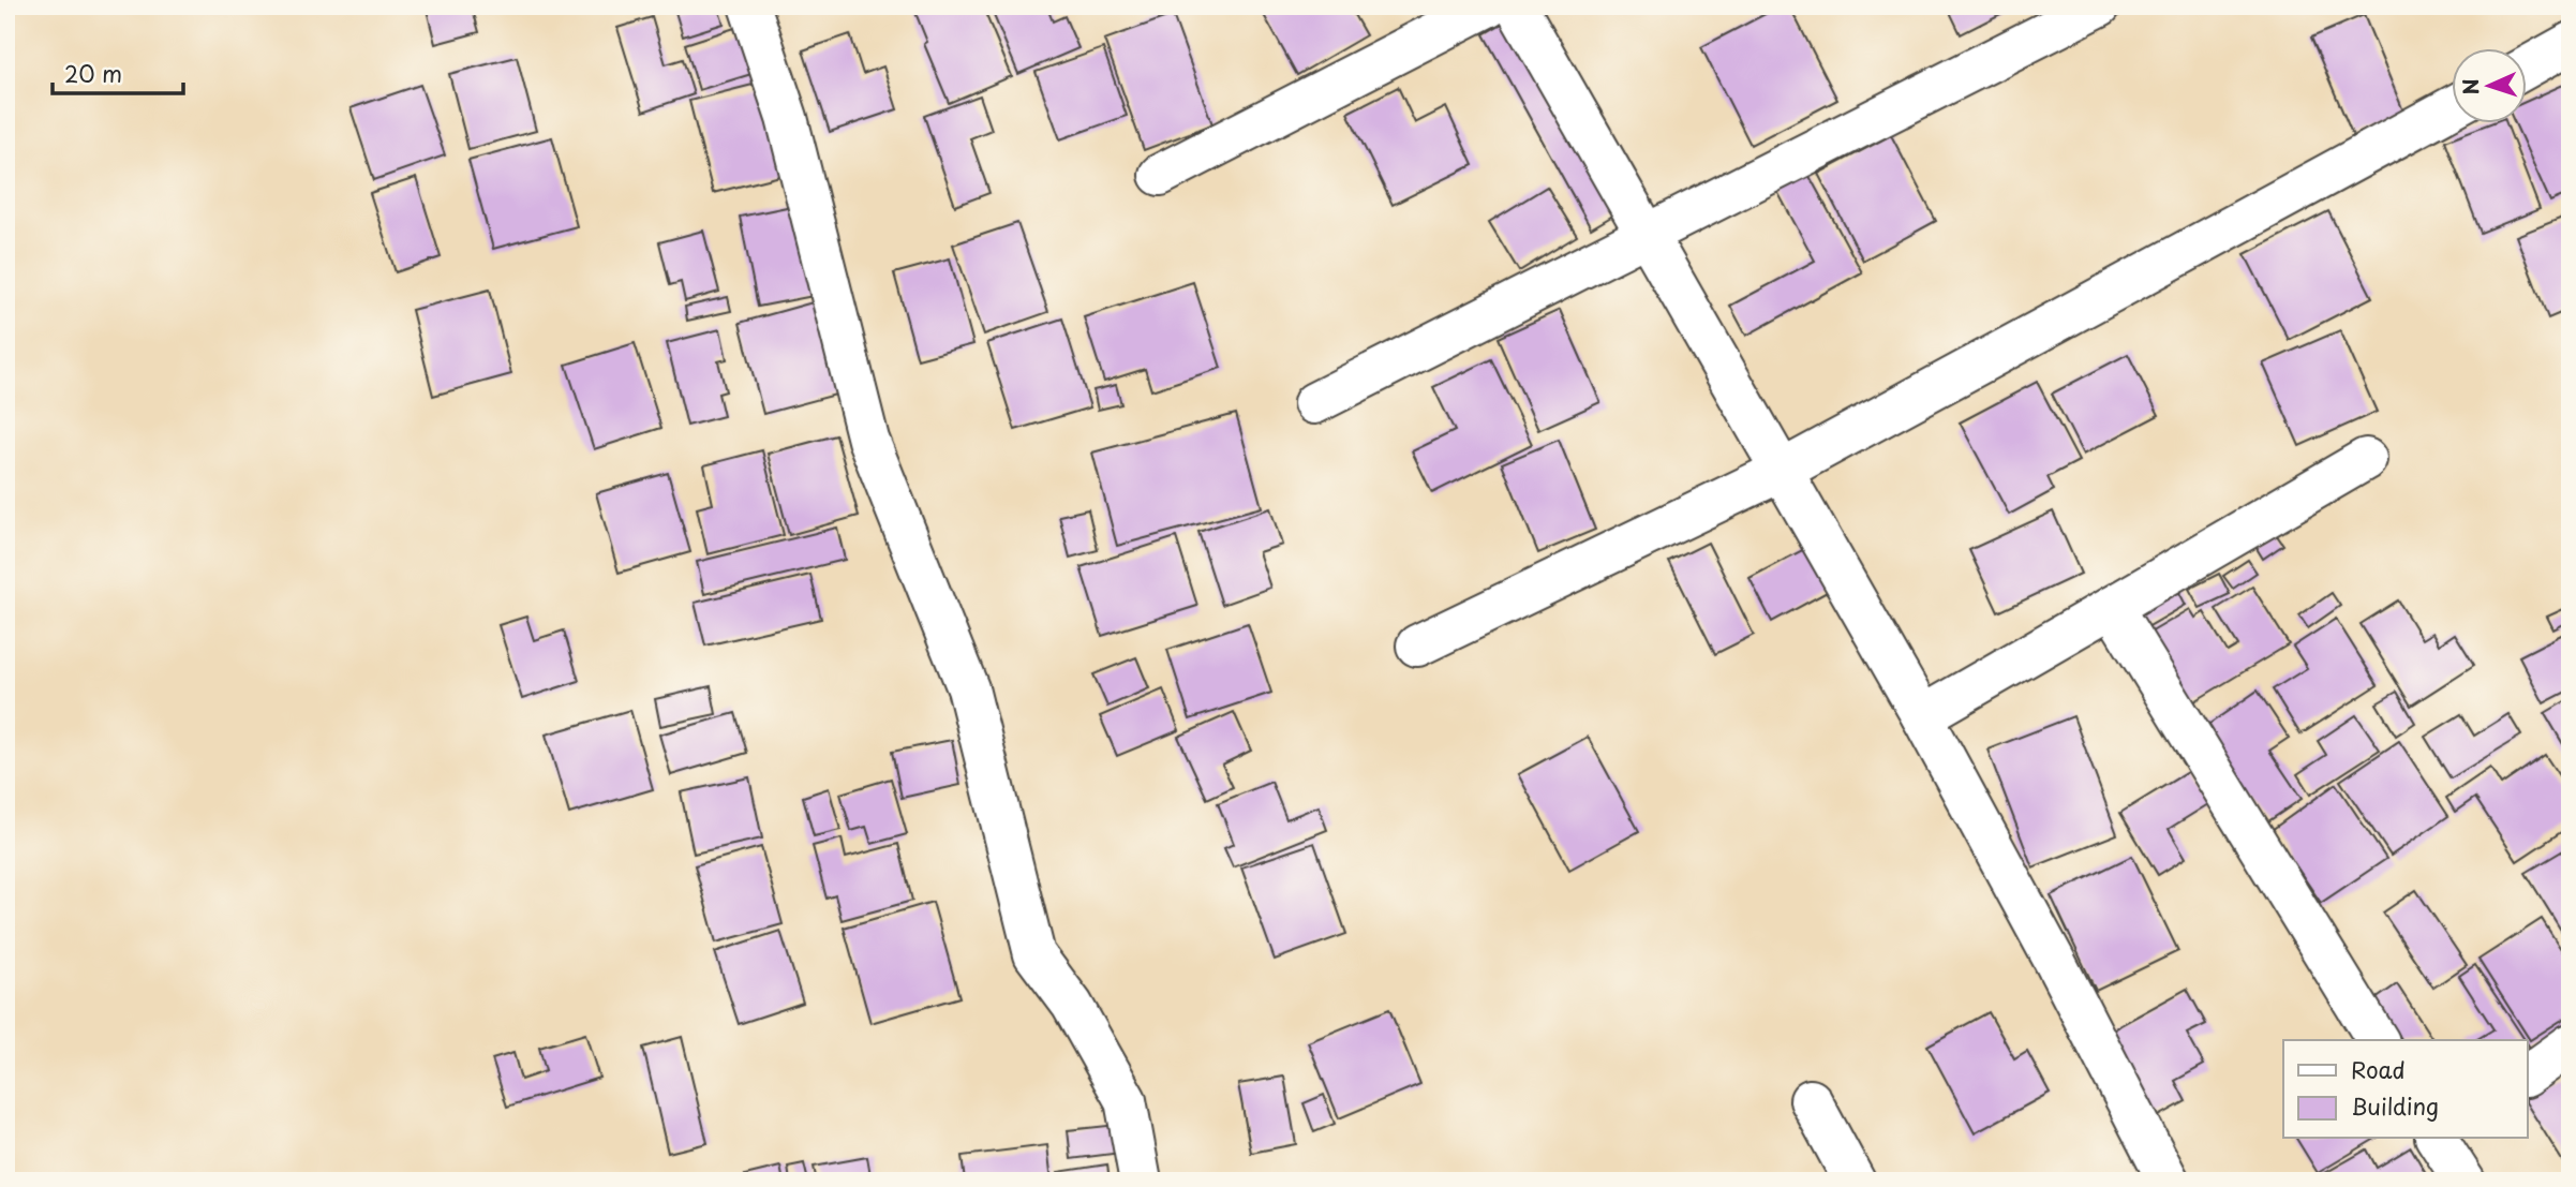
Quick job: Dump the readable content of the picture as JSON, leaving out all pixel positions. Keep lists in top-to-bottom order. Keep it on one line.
{"legend":["Road","Building"],"scale_bar":"20 m","north":"left"}
